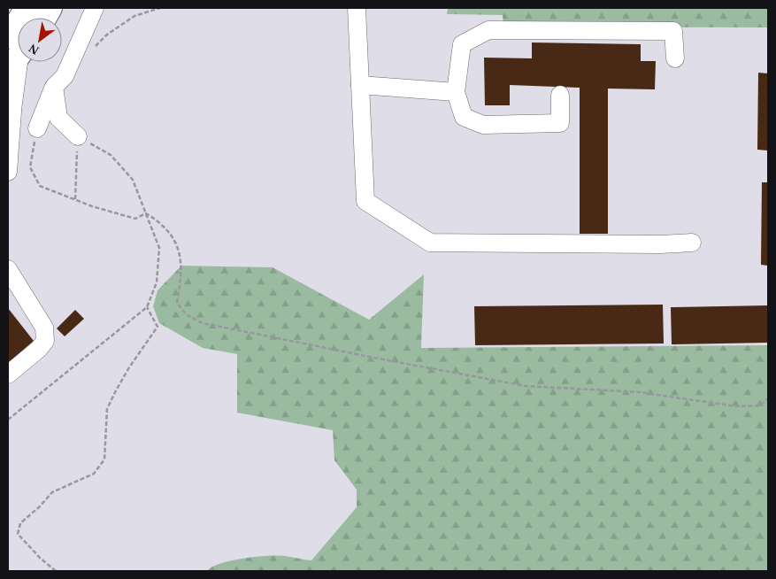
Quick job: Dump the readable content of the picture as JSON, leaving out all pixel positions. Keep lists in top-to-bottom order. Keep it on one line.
{"north":"bottom left"}
